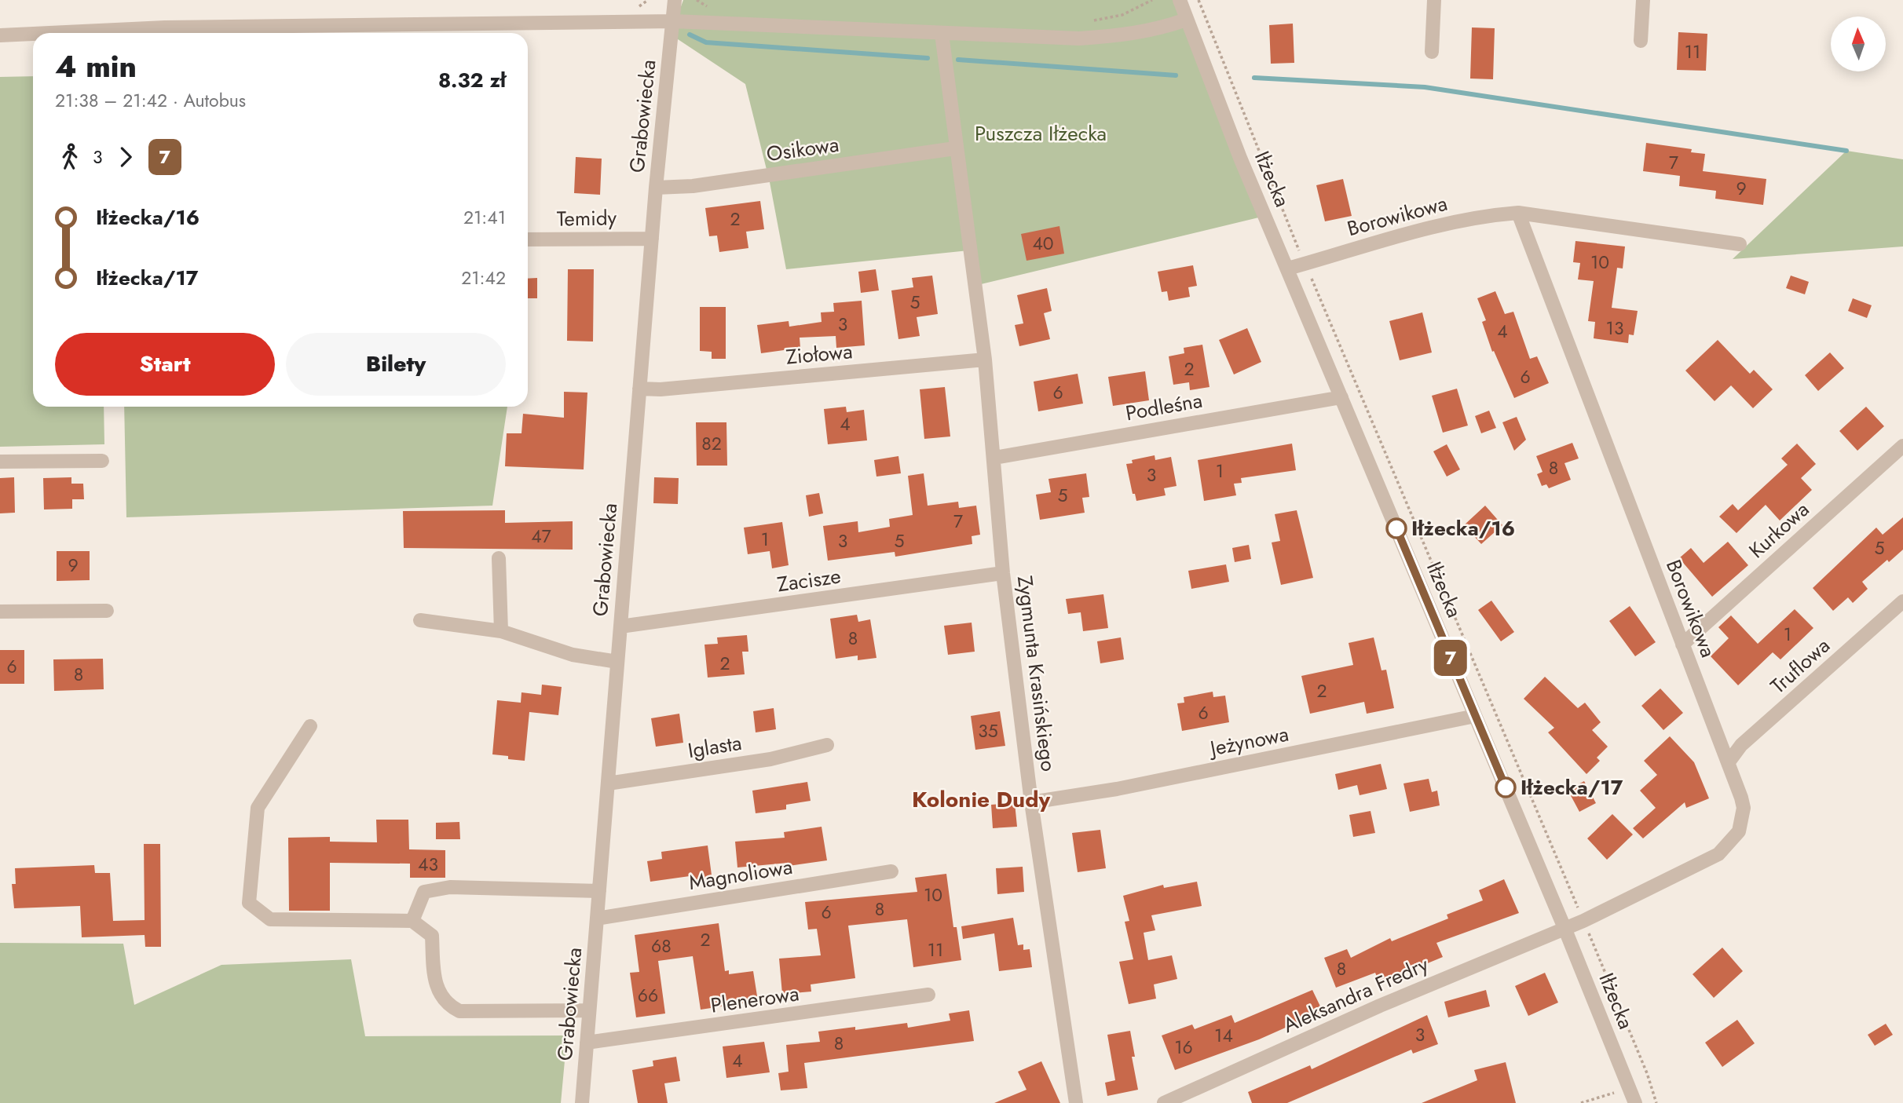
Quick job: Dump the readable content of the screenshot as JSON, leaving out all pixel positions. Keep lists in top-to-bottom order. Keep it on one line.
{"streets":{"street":["Grabowiecka","Osikowa","Iłżecka","Borowikowa","Temidy","Ziołowa","Podleśna","Kurkowa","Zacisze","Truflowa","Zygmunta Krasińskiego","Jeżynowa","Iglasta","Magnoliowa","Aleksandra Fredry","Plenerowa"]},"crossings":[["Grabowiecka","Osikowa"],["Grabowiecka","Temidy"],["Grabowiecka","Ziołowa"],["Grabowiecka","Zacisze"],["Grabowiecka","Iglasta"],["Grabowiecka","Magnoliowa"],["Grabowiecka","Plenerowa"],["Iłżecka","Borowikowa"],["Iłżecka","Podleśna"],["Iłżecka","Jeżynowa"],["Iłżecka","Aleksandra Fredry"],["Borowikowa","Kurkowa"],["Borowikowa","Truflowa"],["Borowikowa","Aleksandra Fredry"],["Ziołowa","Zygmunta Krasińskiego"],["Podleśna","Zygmunta Krasińskiego"],["Zacisze","Zygmunta Krasińskiego"],["Zygmunta Krasińskiego","Jeżynowa"]],"districts":["Kolonie Dudy"],"parks":["Puszcza Iłżecka"],"places":["Iłżecka/16","Iłżecka/17"],"lines":["bus line 7"],"house_numbers":["11","7","9","2","40","10","5","3","13","4","2","6","6","4","82","8","1","3","5","7","47","1","3","5","5","9","1","8","2","6","8","2","6","35","43","10","8","6","2","68","11","8","66","3","14","8","16","4"],"north":"top","page":{"on_map":"7","heading":["4 min","21:38 – 21:42 · Autobus","8.32 zł"],"legs":["3","7"],"list":[{"name":"Iłżecka/16","value":"21:41"},{"name":"Iłżecka/17","value":"21:42"}],"buttons":["Start","Bilety"]}}
